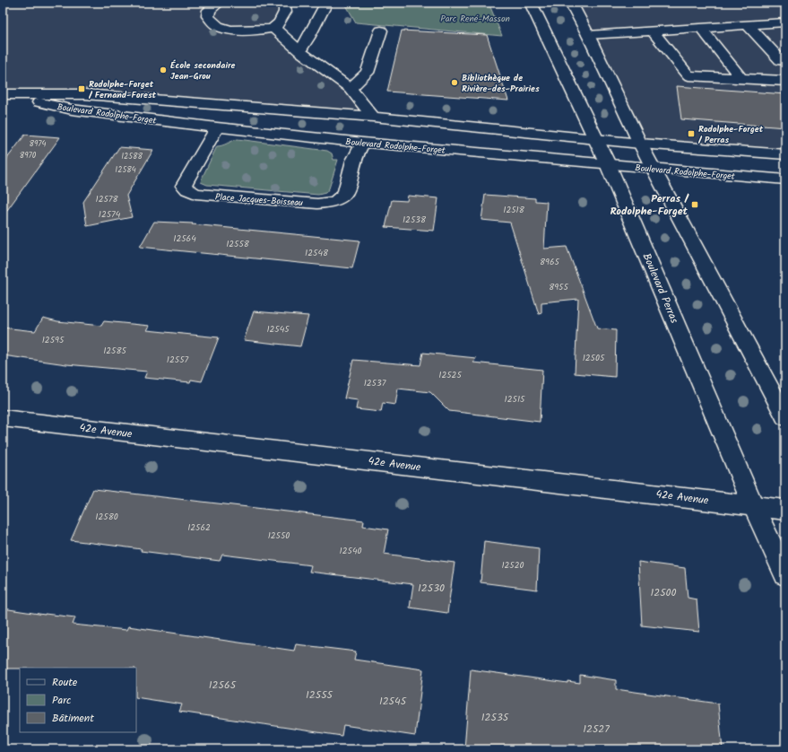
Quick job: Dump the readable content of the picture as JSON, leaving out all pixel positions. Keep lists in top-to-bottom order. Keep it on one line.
{"streets":{"street":["Boulevard Rodolphe-Forget","Place Jacques-Boisseau","Boulevard Perras","42e Avenue"]},"crossings":[["Boulevard Rodolphe-Forget","Place Jacques-Boisseau"],["Boulevard Rodolphe-Forget","Boulevard Perras"],["Boulevard Perras","42e Avenue"]],"parks":["Parc René-Masson"],"places":{"other":["École secondaire Jean-Grou","Bibliothèque de Rivière-des-Prairies"],"transit":["Rodolphe-Forget / Fernand-Forest","Rodolphe-Forget / Perras","Perras / Rodolphe-Forget"]},"house_numbers":["8974","8970","12588","12584","12578","12518","12574","12538","12564","12558","12548","8965","8955","12545","12595","12585","12505","12557","12525","12537","12515","12580","12562","12550","12540","12520","12530","12500","12565","12555","12545","12535","12527"],"legend":["Route","Parc","Bâtiment"]}
